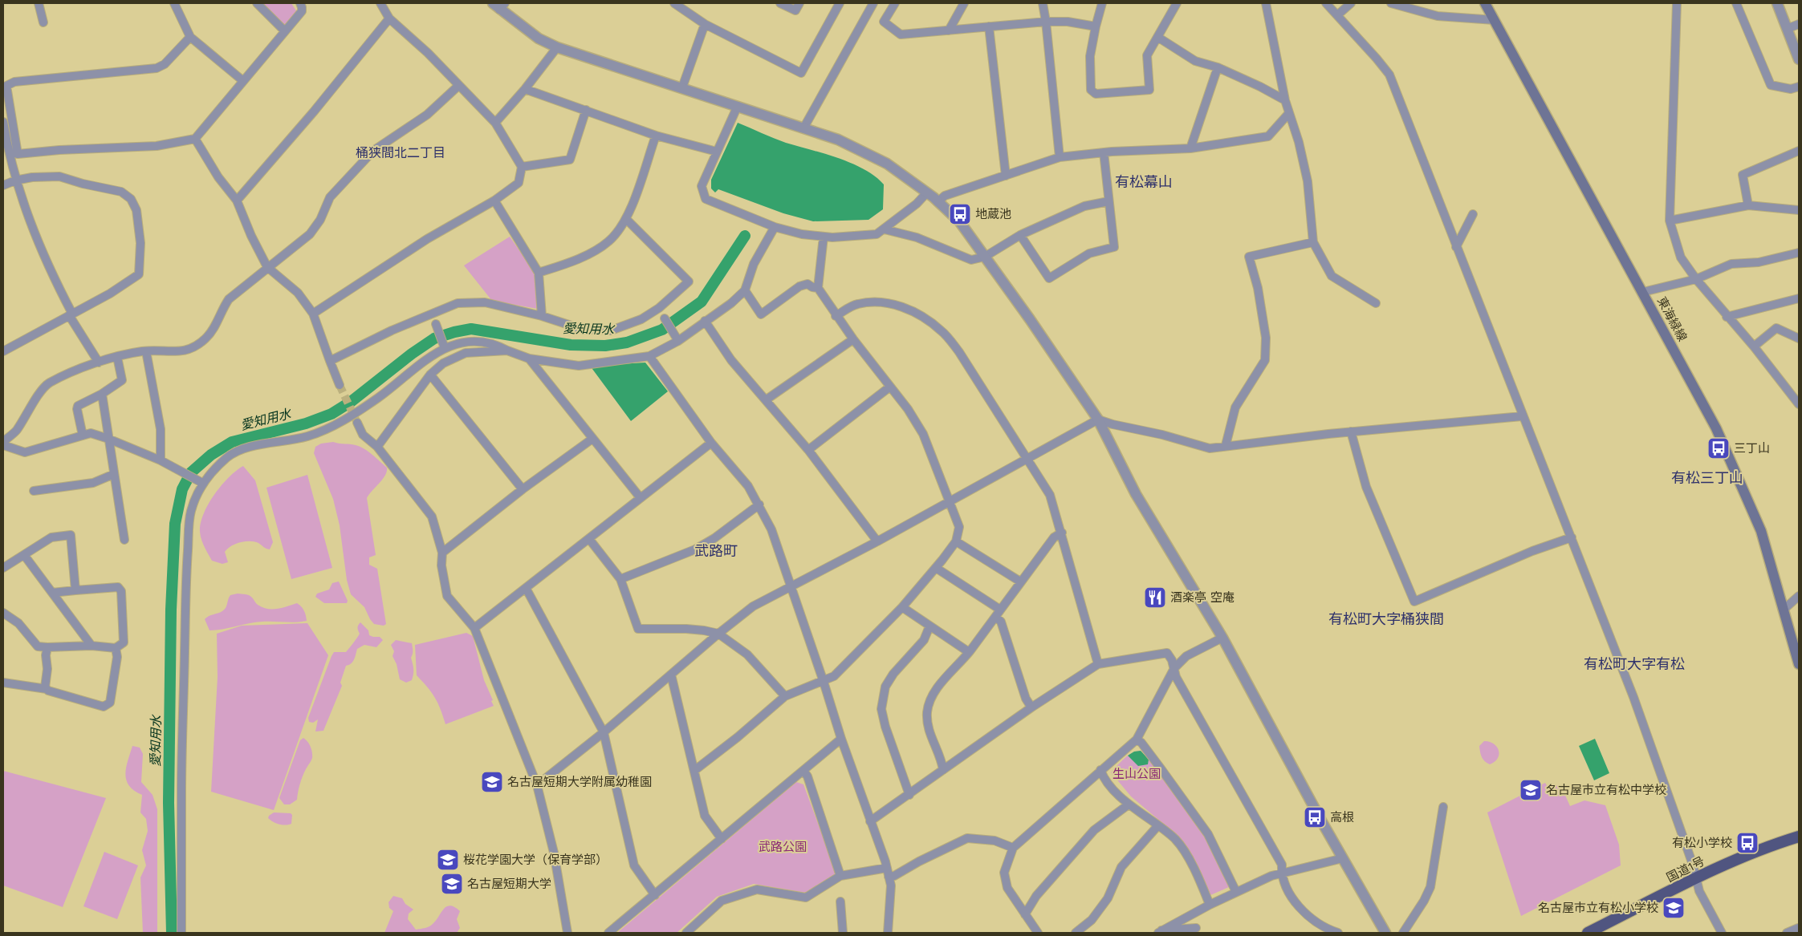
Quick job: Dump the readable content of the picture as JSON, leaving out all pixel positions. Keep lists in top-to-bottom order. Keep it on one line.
{"streets":{"highway":["国道1号"],"main road":["東海緑線"]},"districts":["桶狭間北二丁目","有松幕山","有松三丁山","武路町","有松町大字桶狭間","有松町大字有松"],"water":["愛知用水"],"parks":["生山公園","武路公園"],"places":{"bus stop":["地蔵池","三丁山","高根","有松小学校"],"restaurant":["酒楽亭 空庵"],"school or university":["名古屋短期大学附属幼稚園","名古屋市立有松中学校","桜花学園大学（保育学部）","名古屋短期大学","名古屋市立有松小学校"]}}
